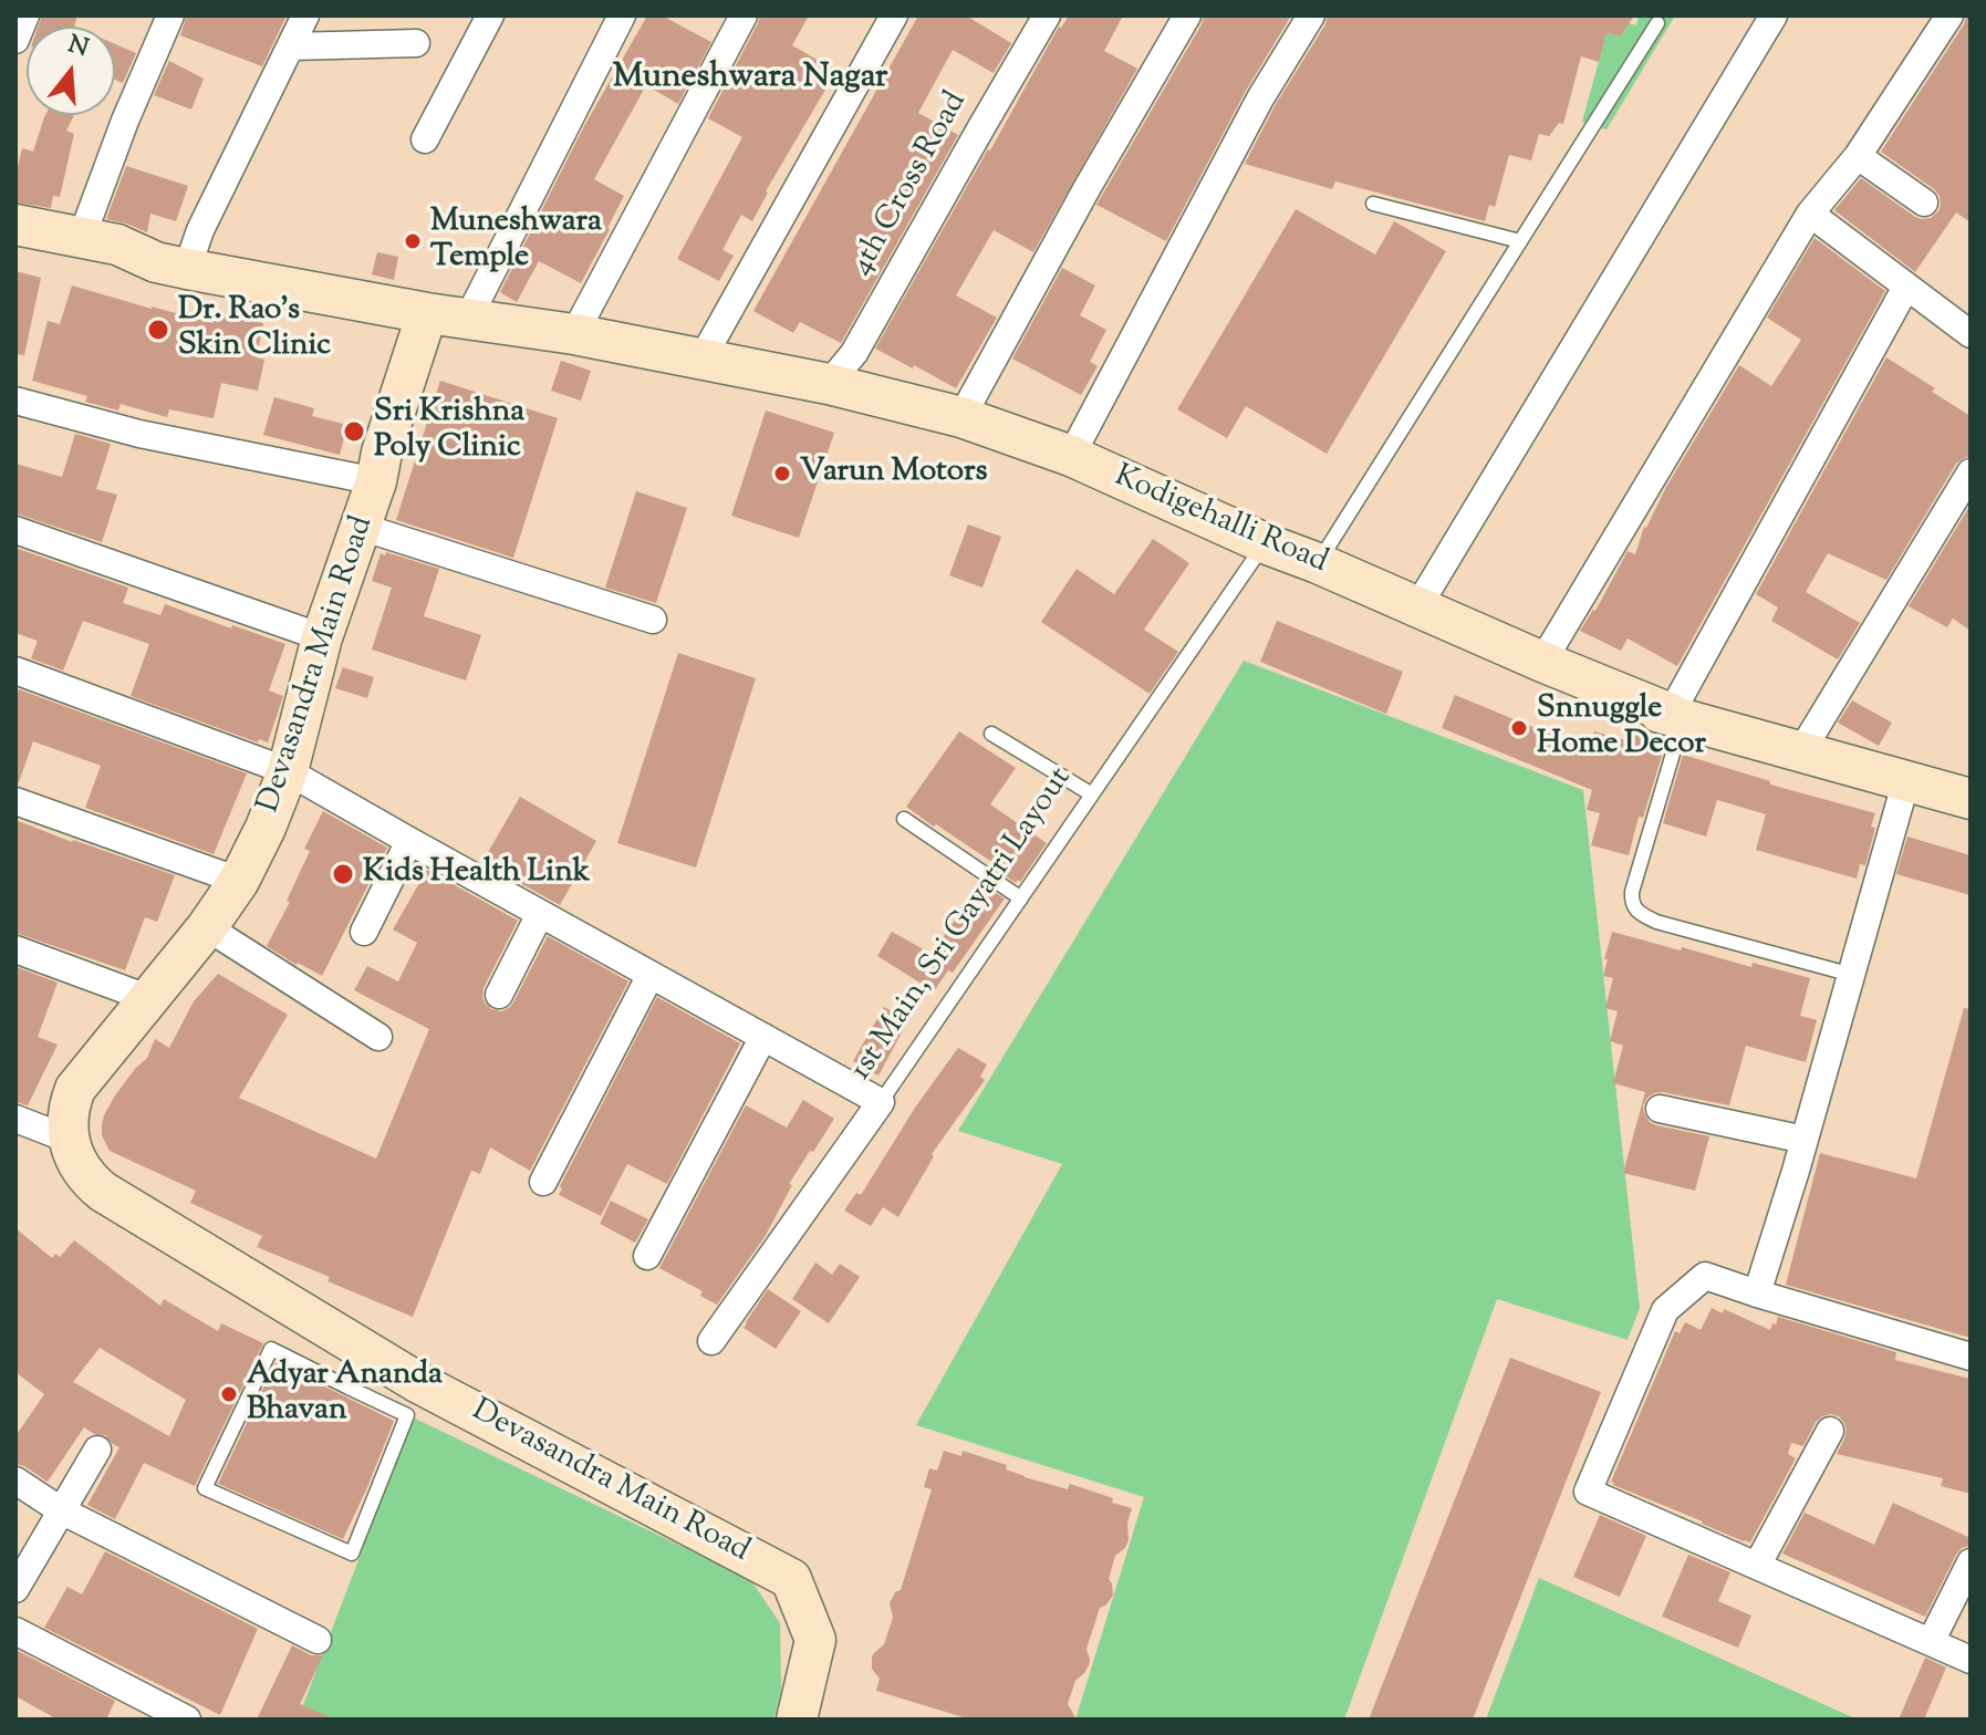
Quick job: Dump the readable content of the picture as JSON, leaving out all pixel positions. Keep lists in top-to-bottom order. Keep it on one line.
{"streets":{"main road":["Kodigehalli Road","Devasandra Main Road"],"street":["4th Cross Road","1st Main, Sri Gayatri Layout"]},"crossings":[["4th Cross Road","Kodigehalli Road"],["Kodigehalli Road","Devasandra Main Road"],["Kodigehalli Road","1st Main, Sri Gayatri Layout"]],"districts":["Muneshwara Nagar"],"places":["Muneshwara Temple","Dr. Rao's Skin Clinic","Sri Krishna Poly Clinic","Varun Motors","Snnuggle Home Decor","Kids Health Link","Adyar Ananda Bhavan"],"north":"top"}
